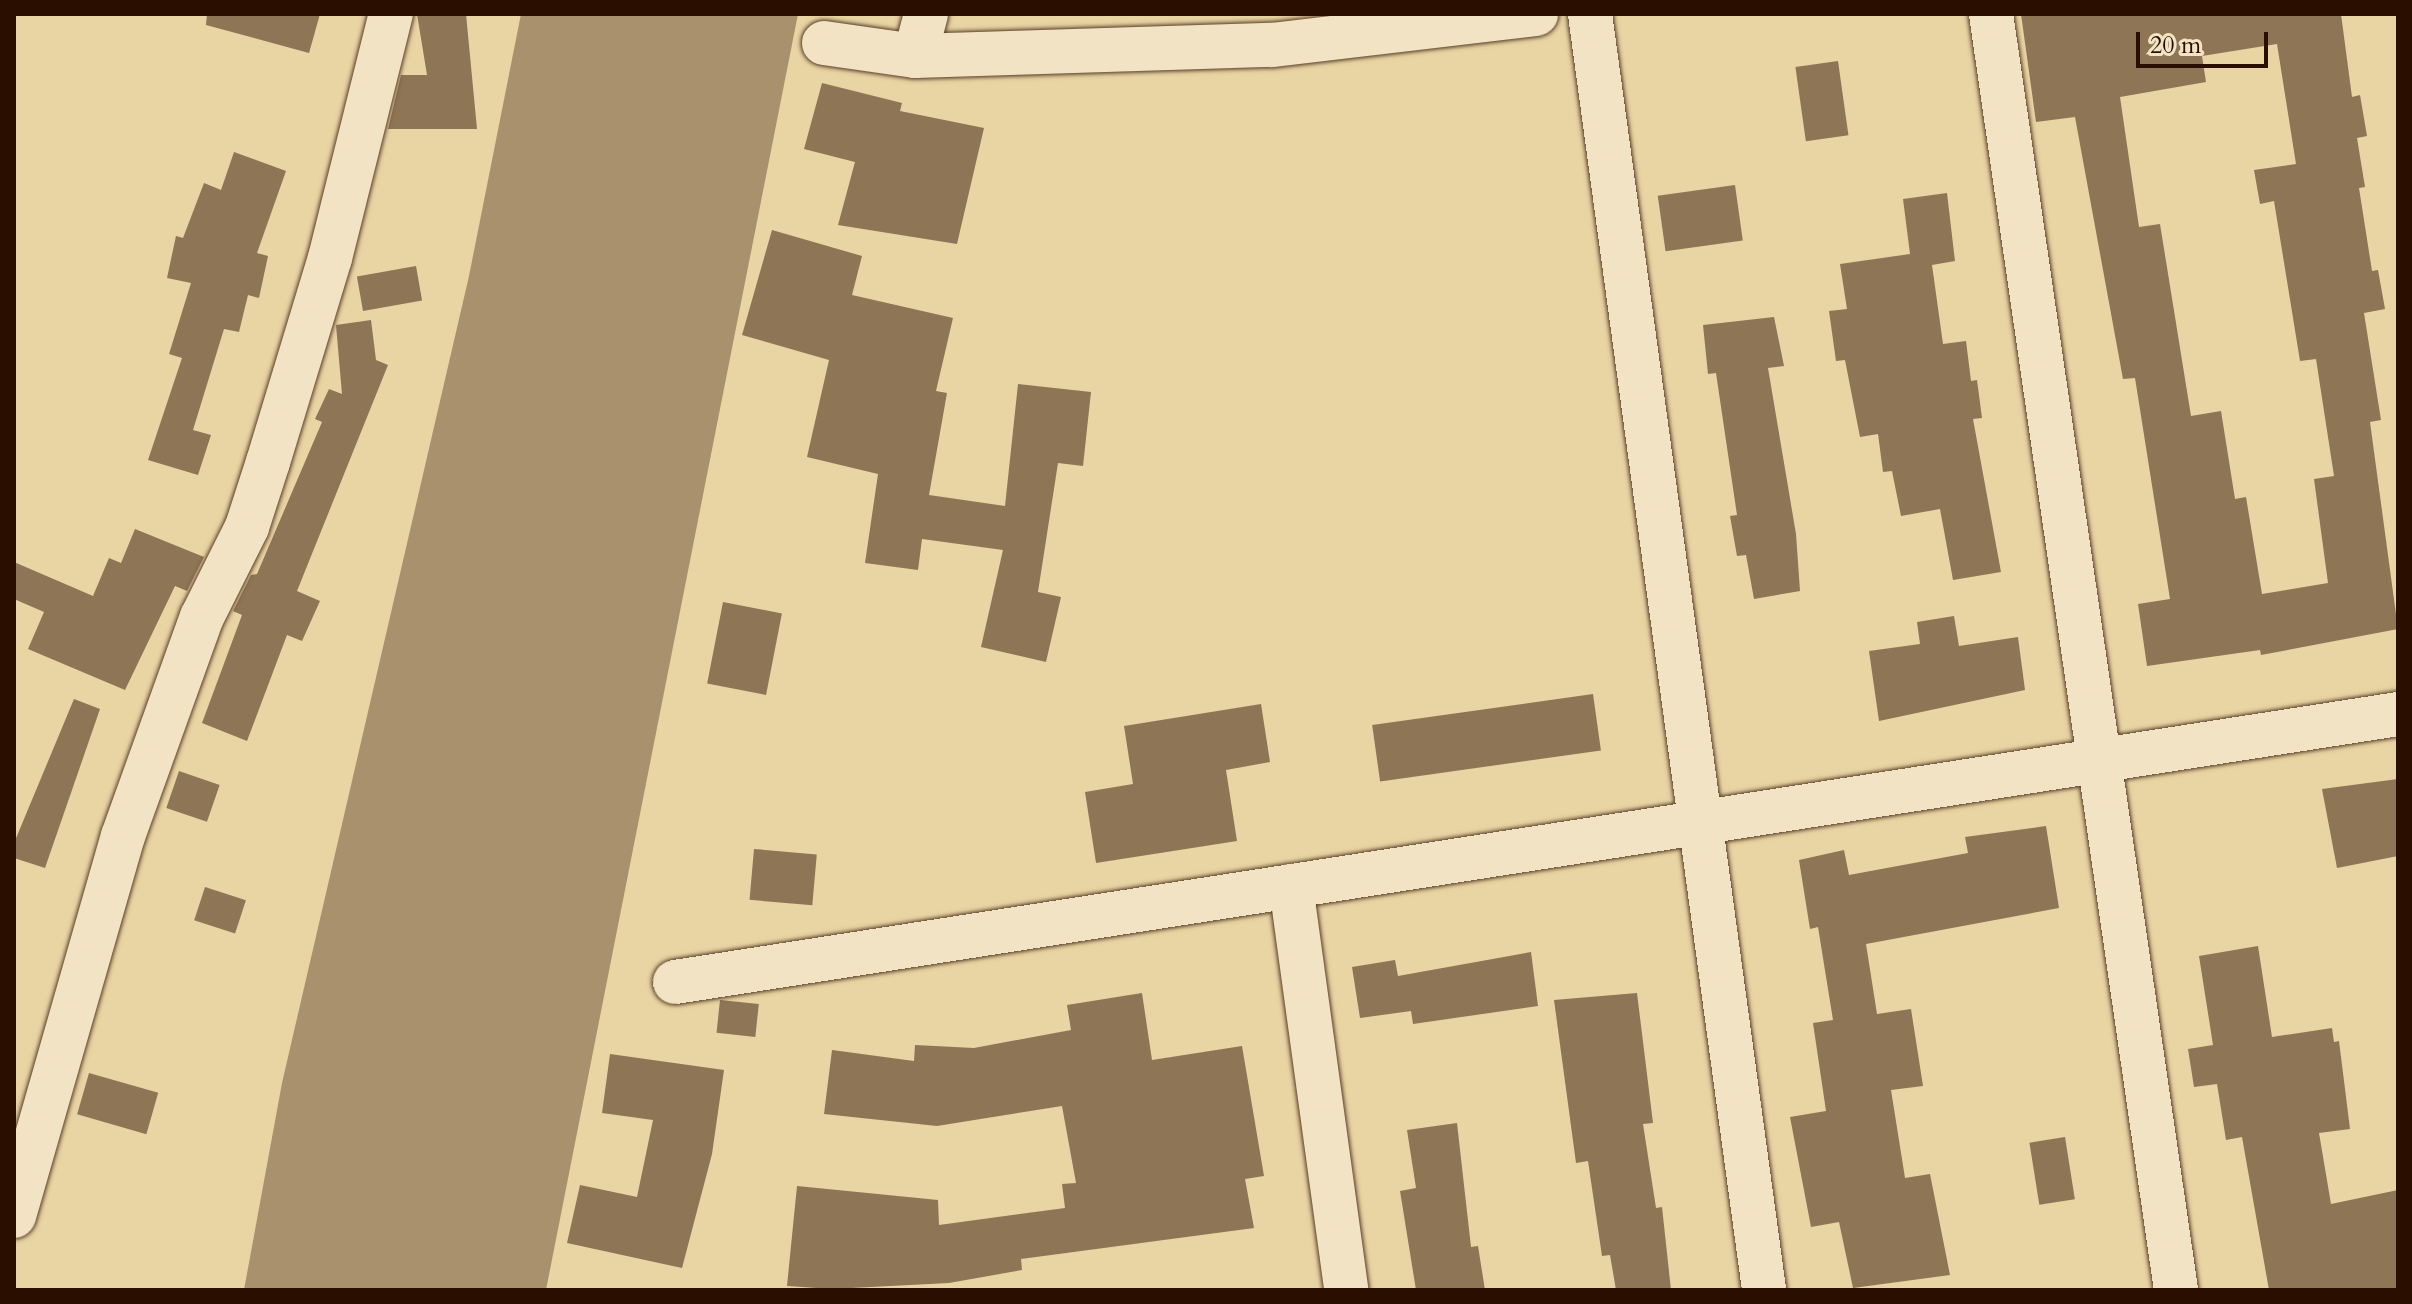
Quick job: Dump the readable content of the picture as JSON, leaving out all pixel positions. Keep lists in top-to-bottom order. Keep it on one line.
{"scale_bar":"20 m"}
